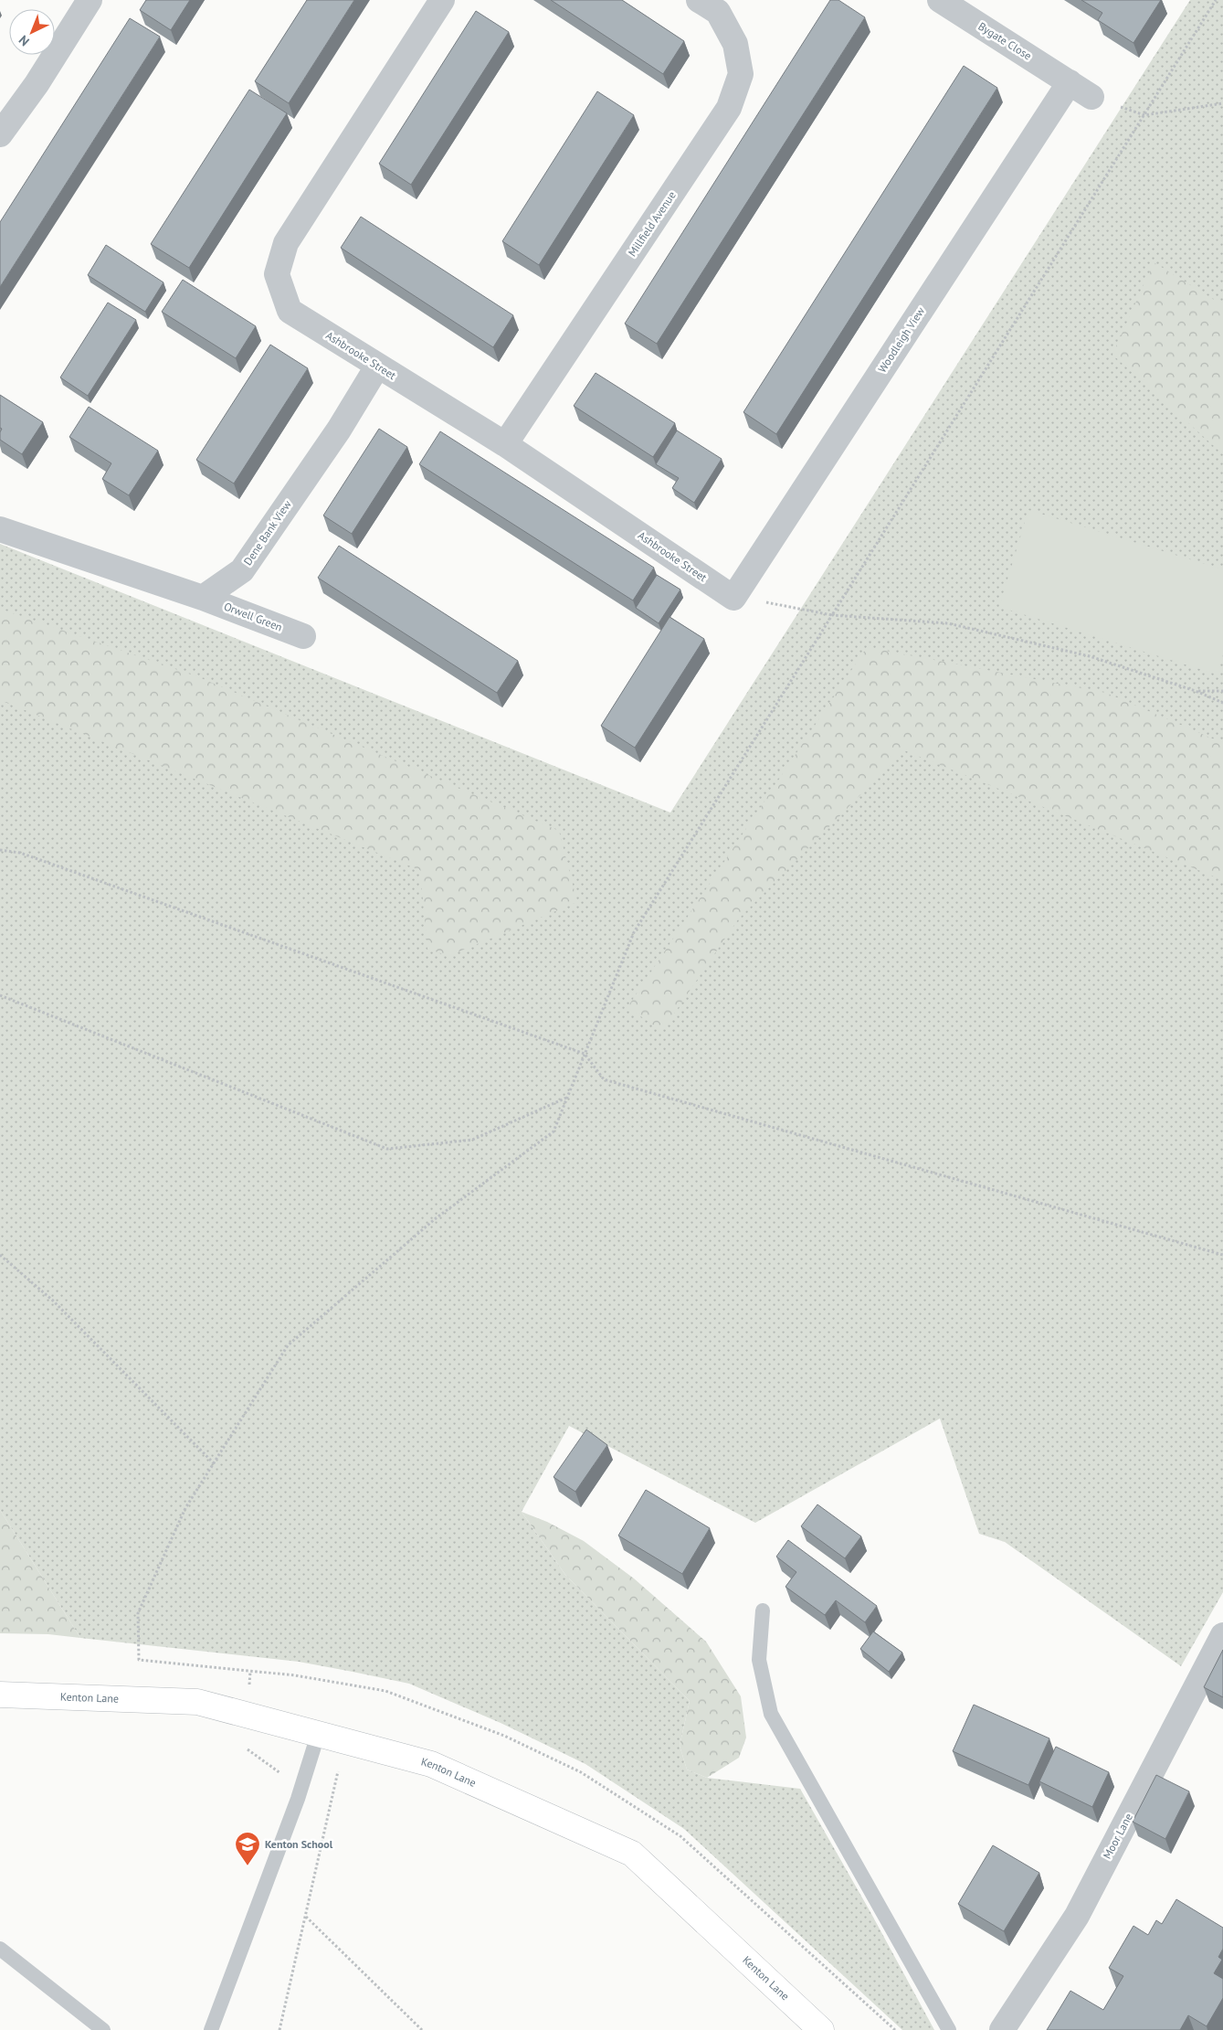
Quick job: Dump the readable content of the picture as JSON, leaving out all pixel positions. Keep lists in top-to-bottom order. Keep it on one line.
{"streets":{"main road":["Kenton Lane"],"street":["Bygate Close","Millfield Avenue","Woodleigh View","Ashbrooke Street","Dene Bank View","Orwell Green","Moor Lane"]},"crossings":[["Bygate Close","Woodleigh View"],["Millfield Avenue","Ashbrooke Street"],["Woodleigh View","Ashbrooke Street"],["Ashbrooke Street","Dene Bank View"],["Dene Bank View","Orwell Green"]],"places":{"school or university":["Kenton School"]},"north":"bottom left"}
